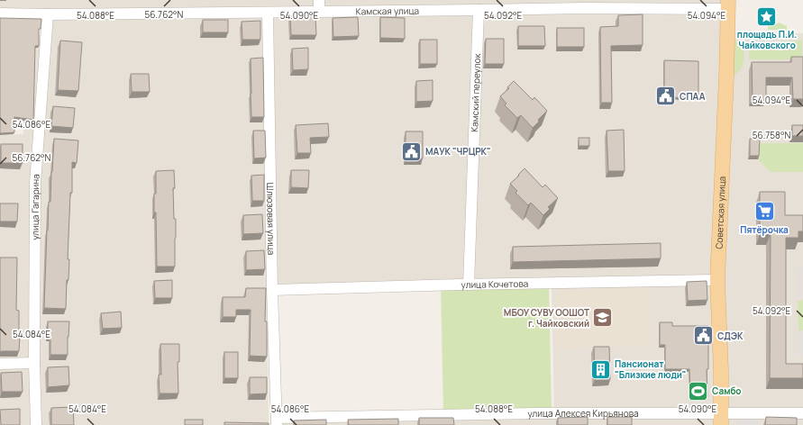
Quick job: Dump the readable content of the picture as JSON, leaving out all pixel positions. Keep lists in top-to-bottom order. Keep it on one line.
{"streets":{"main road":["Советская улица"],"street":["Камская улица","Камский переулок","улица Гагарина","Шлюзовая улица","улица Кочетова","улица Алексея Кирьянова"]},"crossings":[["Камская улица","Камский переулок"],["Камская улица","улица Гагарина"],["Камская улица","Советская улица"],["Камская улица","Шлюзовая улица"],["Камский переулок","улица Кочетова"],["Советская улица","улица Кочетова"],["Советская улица","улица Алексея Кирьянова"],["Шлюзовая улица","улица Кочетова"],["Шлюзовая улица","улица Алексея Кирьянова"]],"places":{"place":["площадь П.И. Чайковского"],"public building":["СПАА","МАУК \"ЧРЦРК\"","СДЭК"],"supermarket":["Пятёрочка"],"school or university":["МБОУ СУВУ ООШОТ г. Чайковский"],"building":["Пансионат \"Близкие люди\""],"sports":["Самбо"]},"coordinates":["56.762°N","54.088°E","54.090°E","54.092°E","54.094°E","54.086°E","56.758°N","54.084°E"]}
